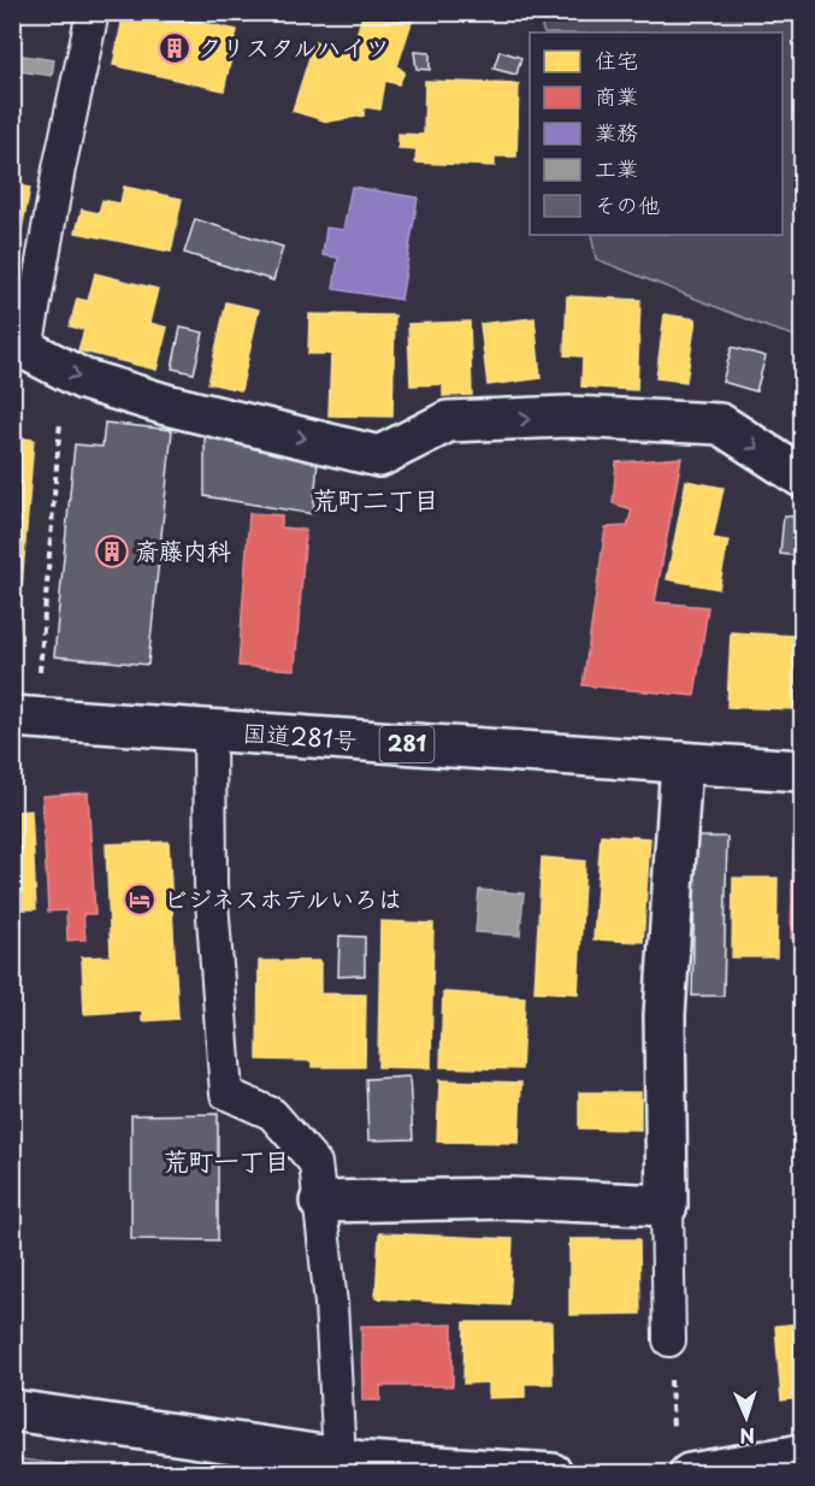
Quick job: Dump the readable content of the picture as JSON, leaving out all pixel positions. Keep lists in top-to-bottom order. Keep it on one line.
{"streets":{"main road":["国道281号","281"]},"districts":["荒町二丁目","荒町一丁目"],"places":{"building":["クリスタルハイツ","斎藤内科"],"hotel":["ビジネスホテルいろは"]},"legend":["住宅","商業","業務","工業","その他"],"north":"bottom"}
